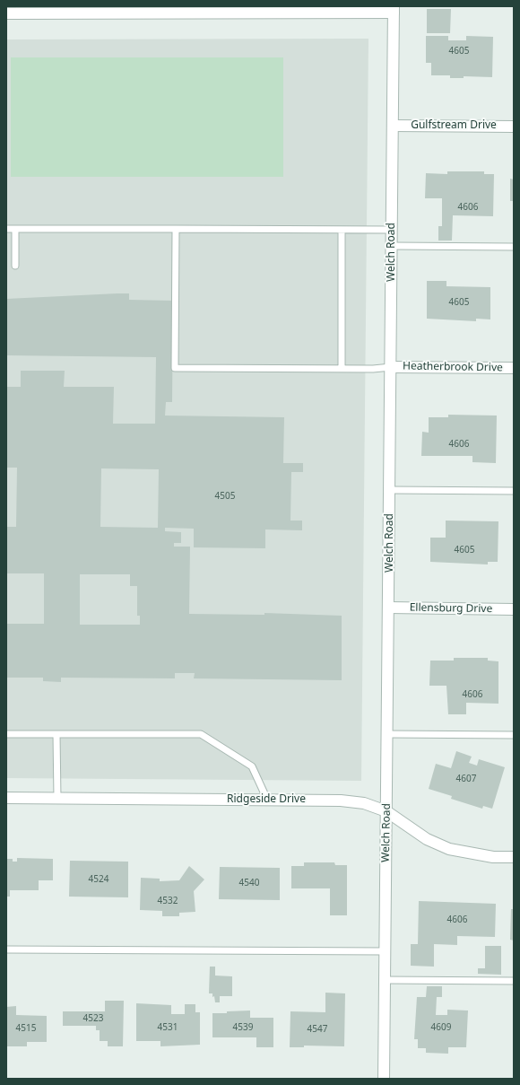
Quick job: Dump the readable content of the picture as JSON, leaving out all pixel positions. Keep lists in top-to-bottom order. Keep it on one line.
{"streets":{"street":["Gulfstream Drive","Welch Road","Heatherbrook Drive","Ellensburg Drive","Ridgeside Drive"]},"crossings":[["Gulfstream Drive","Welch Road"],["Welch Road","Heatherbrook Drive"],["Welch Road","Ellensburg Drive"],["Welch Road","Ridgeside Drive"]],"house_numbers":["4605","4606","4605","4606","4505","4605","4606","4607","4524","4540","4532","4606","4523","4531","4539","4609","4515","4547"]}
